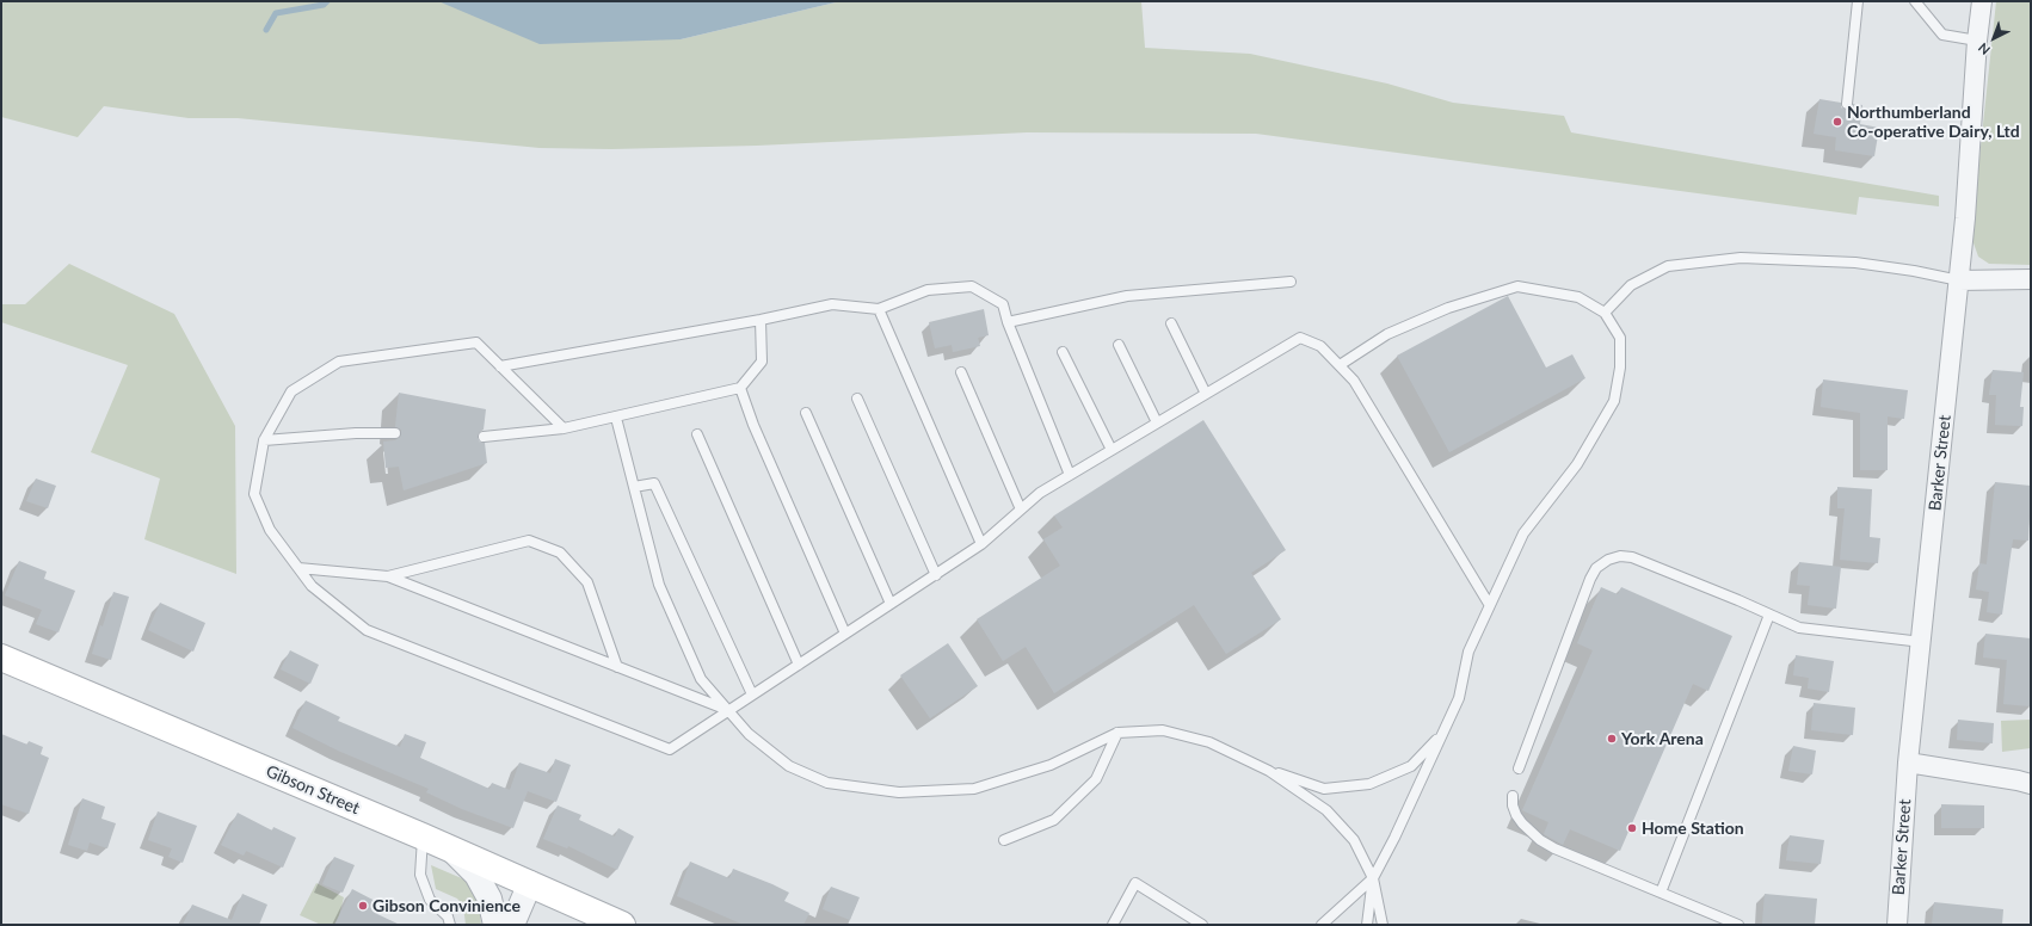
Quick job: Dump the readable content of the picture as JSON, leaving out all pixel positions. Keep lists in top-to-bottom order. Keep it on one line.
{"streets":{"main road":["Gibson Street"],"street":["Barker Street"]},"places":["Northumberland Co-operative Dairy, Ltd","York Arena","Home Station","Gibson Convinience"],"north":"bottom left"}
